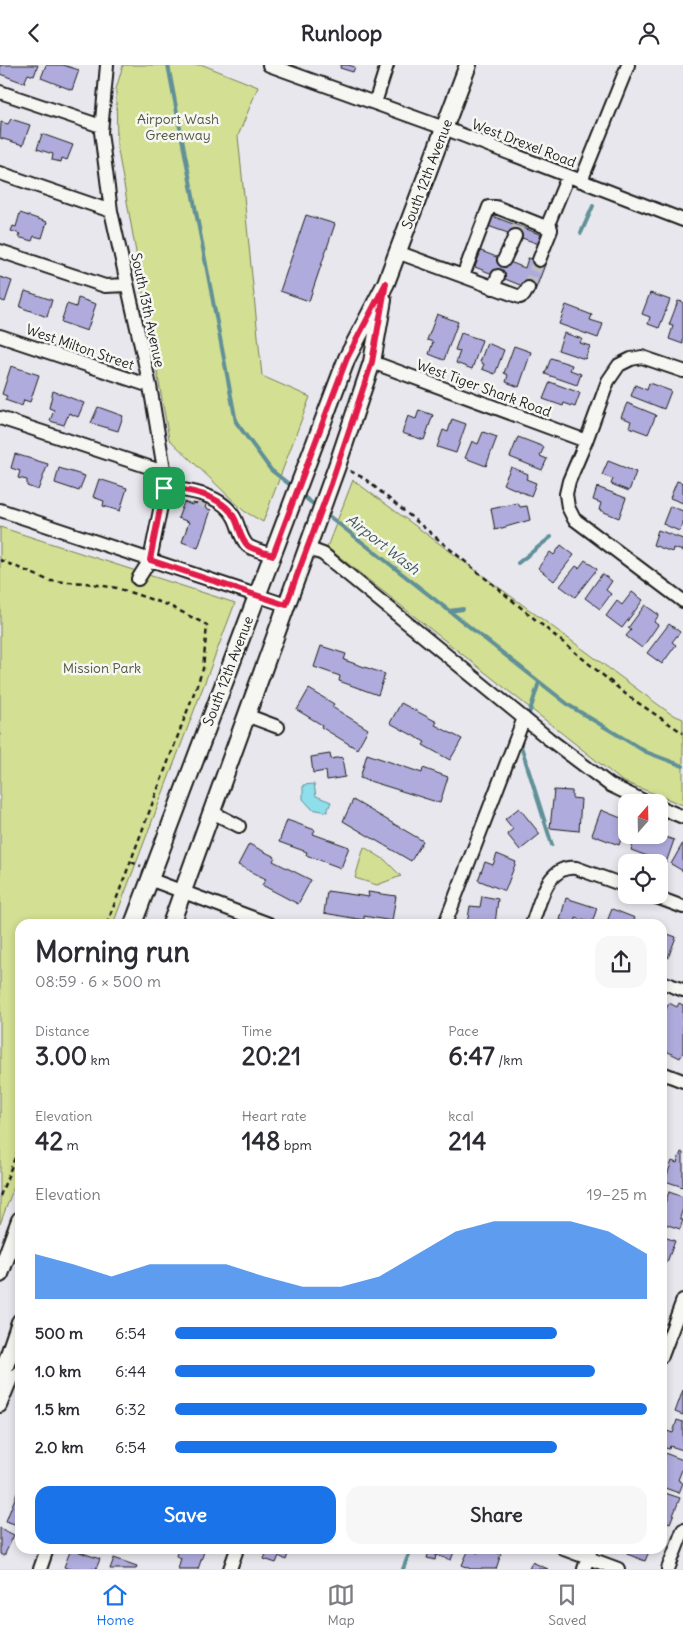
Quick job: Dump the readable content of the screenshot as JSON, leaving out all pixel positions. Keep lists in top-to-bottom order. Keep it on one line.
{"streets":{"main road":["South 12th Avenue"],"street":["West Drexel Road","South 13th Avenue","West Milton Street","West Tiger Shark Road"]},"crossings":[["West Drexel Road","South 12th Avenue"],["South 12th Avenue","West Tiger Shark Road"],["South 13th Avenue","West Milton Street"]],"water":["Airport Wash"],"parks":["Airport Wash Greenway","Mission Park"],"north":"top","page":{"header":"Runloop","heading":["Morning run","08:59 · 6 × 500 m"],"stats":[["Distance","3.00 km"],["Time","20:21"],["Pace","6:47 /km"],["Elevation","42 m"],["Heart rate","148 bpm"],["kcal","214"]],"chart":["Elevation","19–25 m"],"list":[{"name":"500 m","note":"6:54"},{"name":"1.0 km","note":"6:44"},{"name":"1.5 km","note":"6:32"},{"name":"2.0 km","note":"6:54"}],"buttons":["Save","Share"],"tabs":["Home","Map","Saved"]}}
